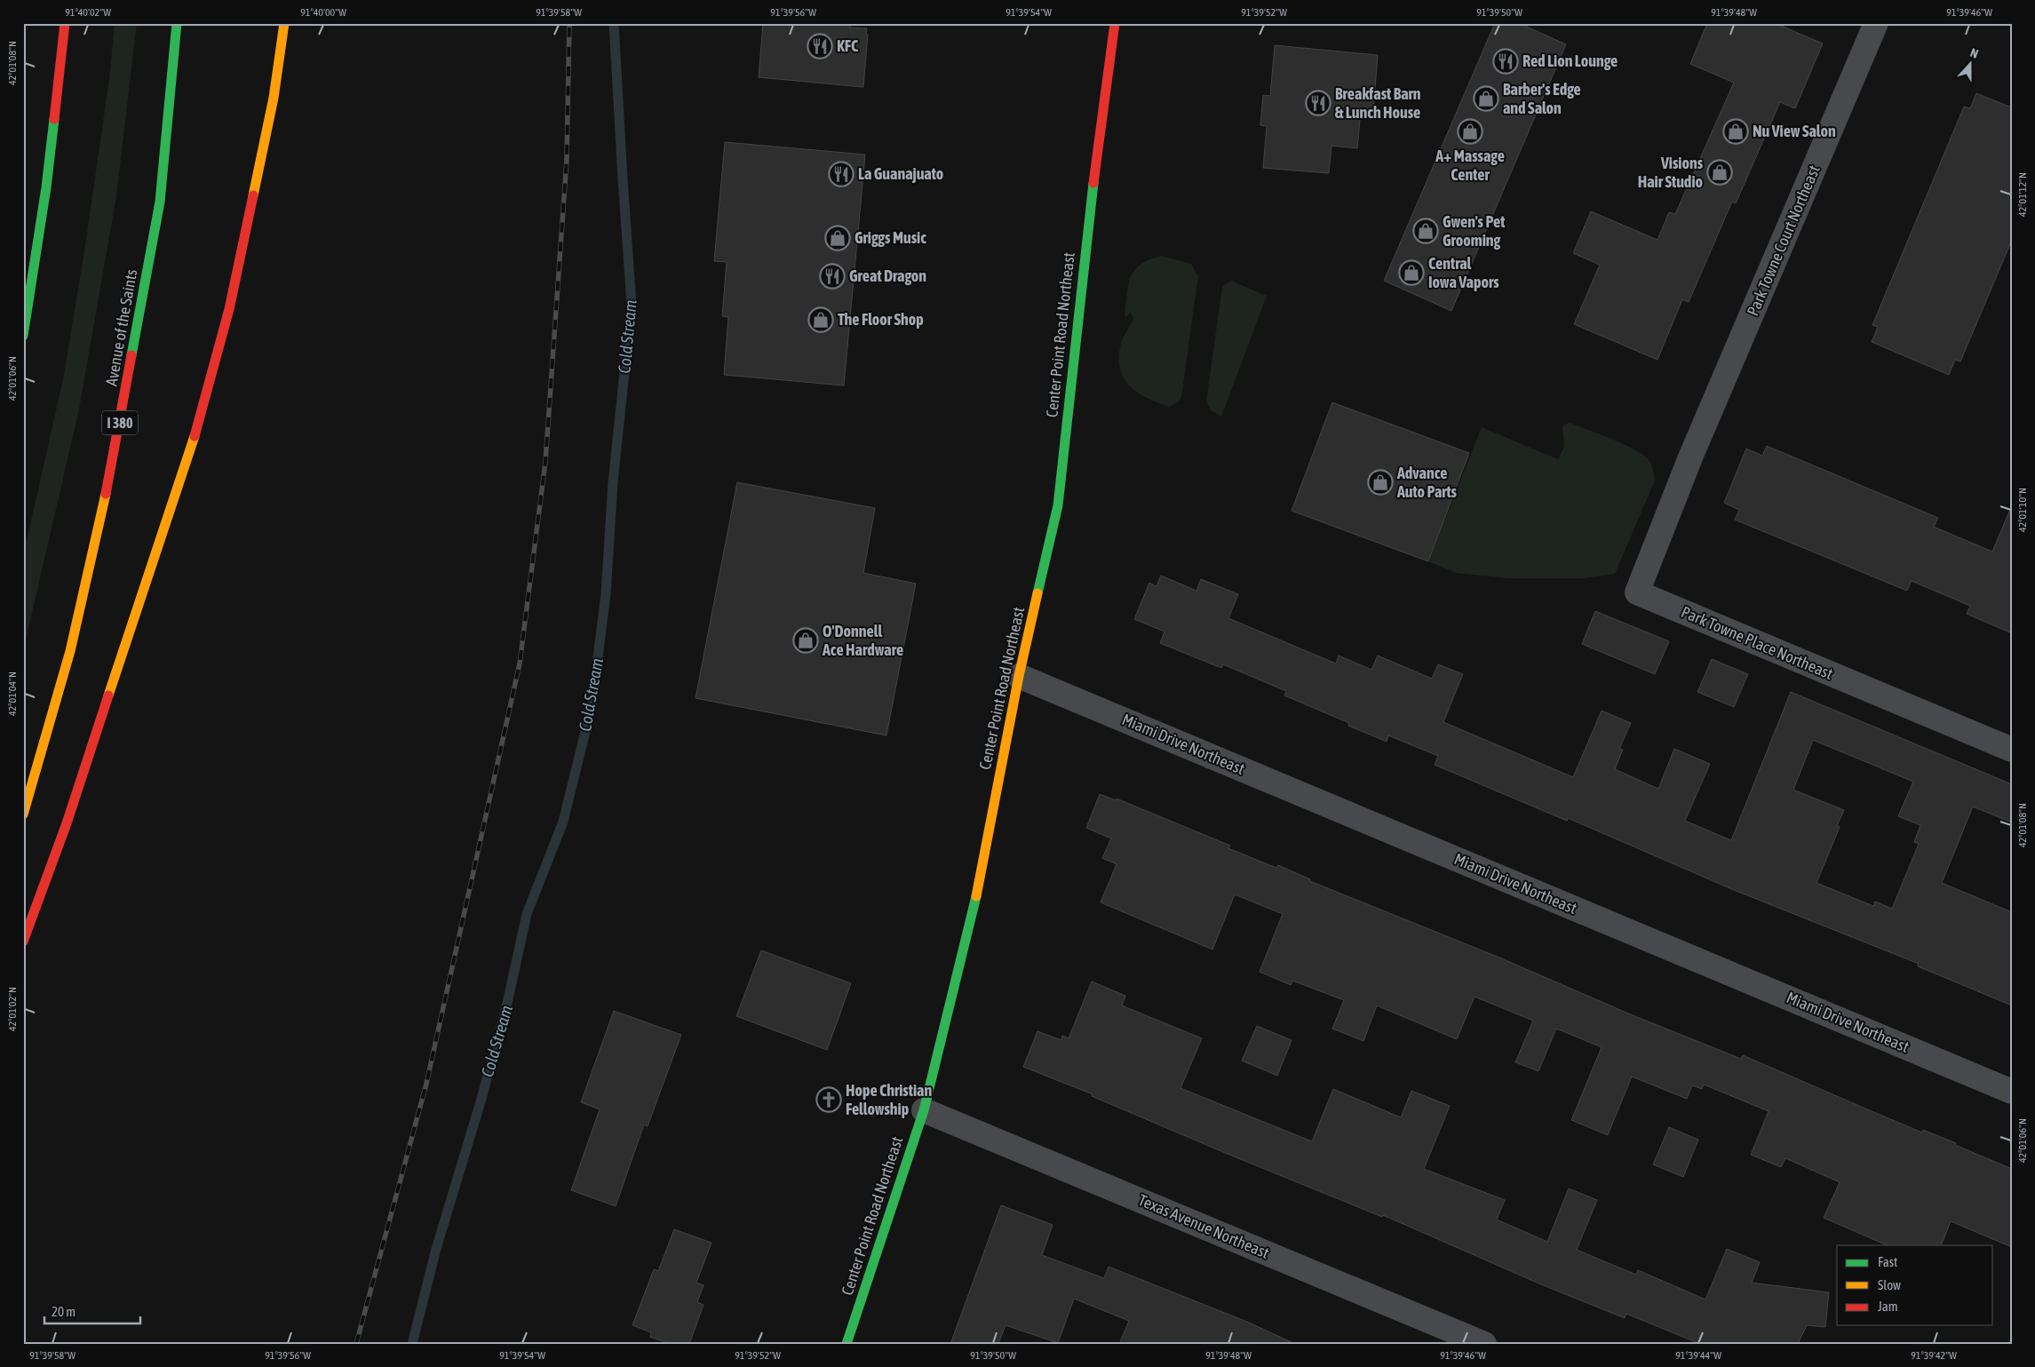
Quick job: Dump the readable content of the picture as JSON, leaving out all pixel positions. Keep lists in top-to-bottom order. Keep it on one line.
{"streets":{"main road":["Avenue of the Saints","Center Point Road Northeast","I 380"],"street":["Park Towne Court Northeast","Park Towne Place Northeast","Miami Drive Northeast","Texas Avenue Northeast"]},"crossings":[["Park Towne Court Northeast","Park Towne Place Northeast"],["Center Point Road Northeast","Miami Drive Northeast"],["Center Point Road Northeast","Texas Avenue Northeast"]],"water":["Cold Stream"],"places":{"restaurant":["KFC","Red Lion Lounge","Breakfast Barn & Lunch House","La Guanajuato","Great Dragon"],"shop":["Barber's Edge and Salon","A+ Massage Center","Nu View Salon","Visions Hair Studio","Gwen's Pet Grooming","Griggs Music","Central Iowa Vapors","The Floor Shop","Advance Auto Parts","O'Donnell Ace Hardware"],"church":["Hope Christian Fellowship"]},"legend":["Fast","Slow","Jam"],"scale_bar":"20 m","north":"top","coordinates":["91°40'02\"W","91°40'00\"W","91°39'58\"W","91°39'56\"W","91°39'54\"W","91°39'52\"W","91°39'50\"W","91°39'48\"W","91°39'46\"W","42°01'08\"N","42°01'12\"N","42°01'06\"N","42°01'10\"N","42°01'04\"N","42°01'02\"N","91°39'44\"W","91°39'42\"W"]}
